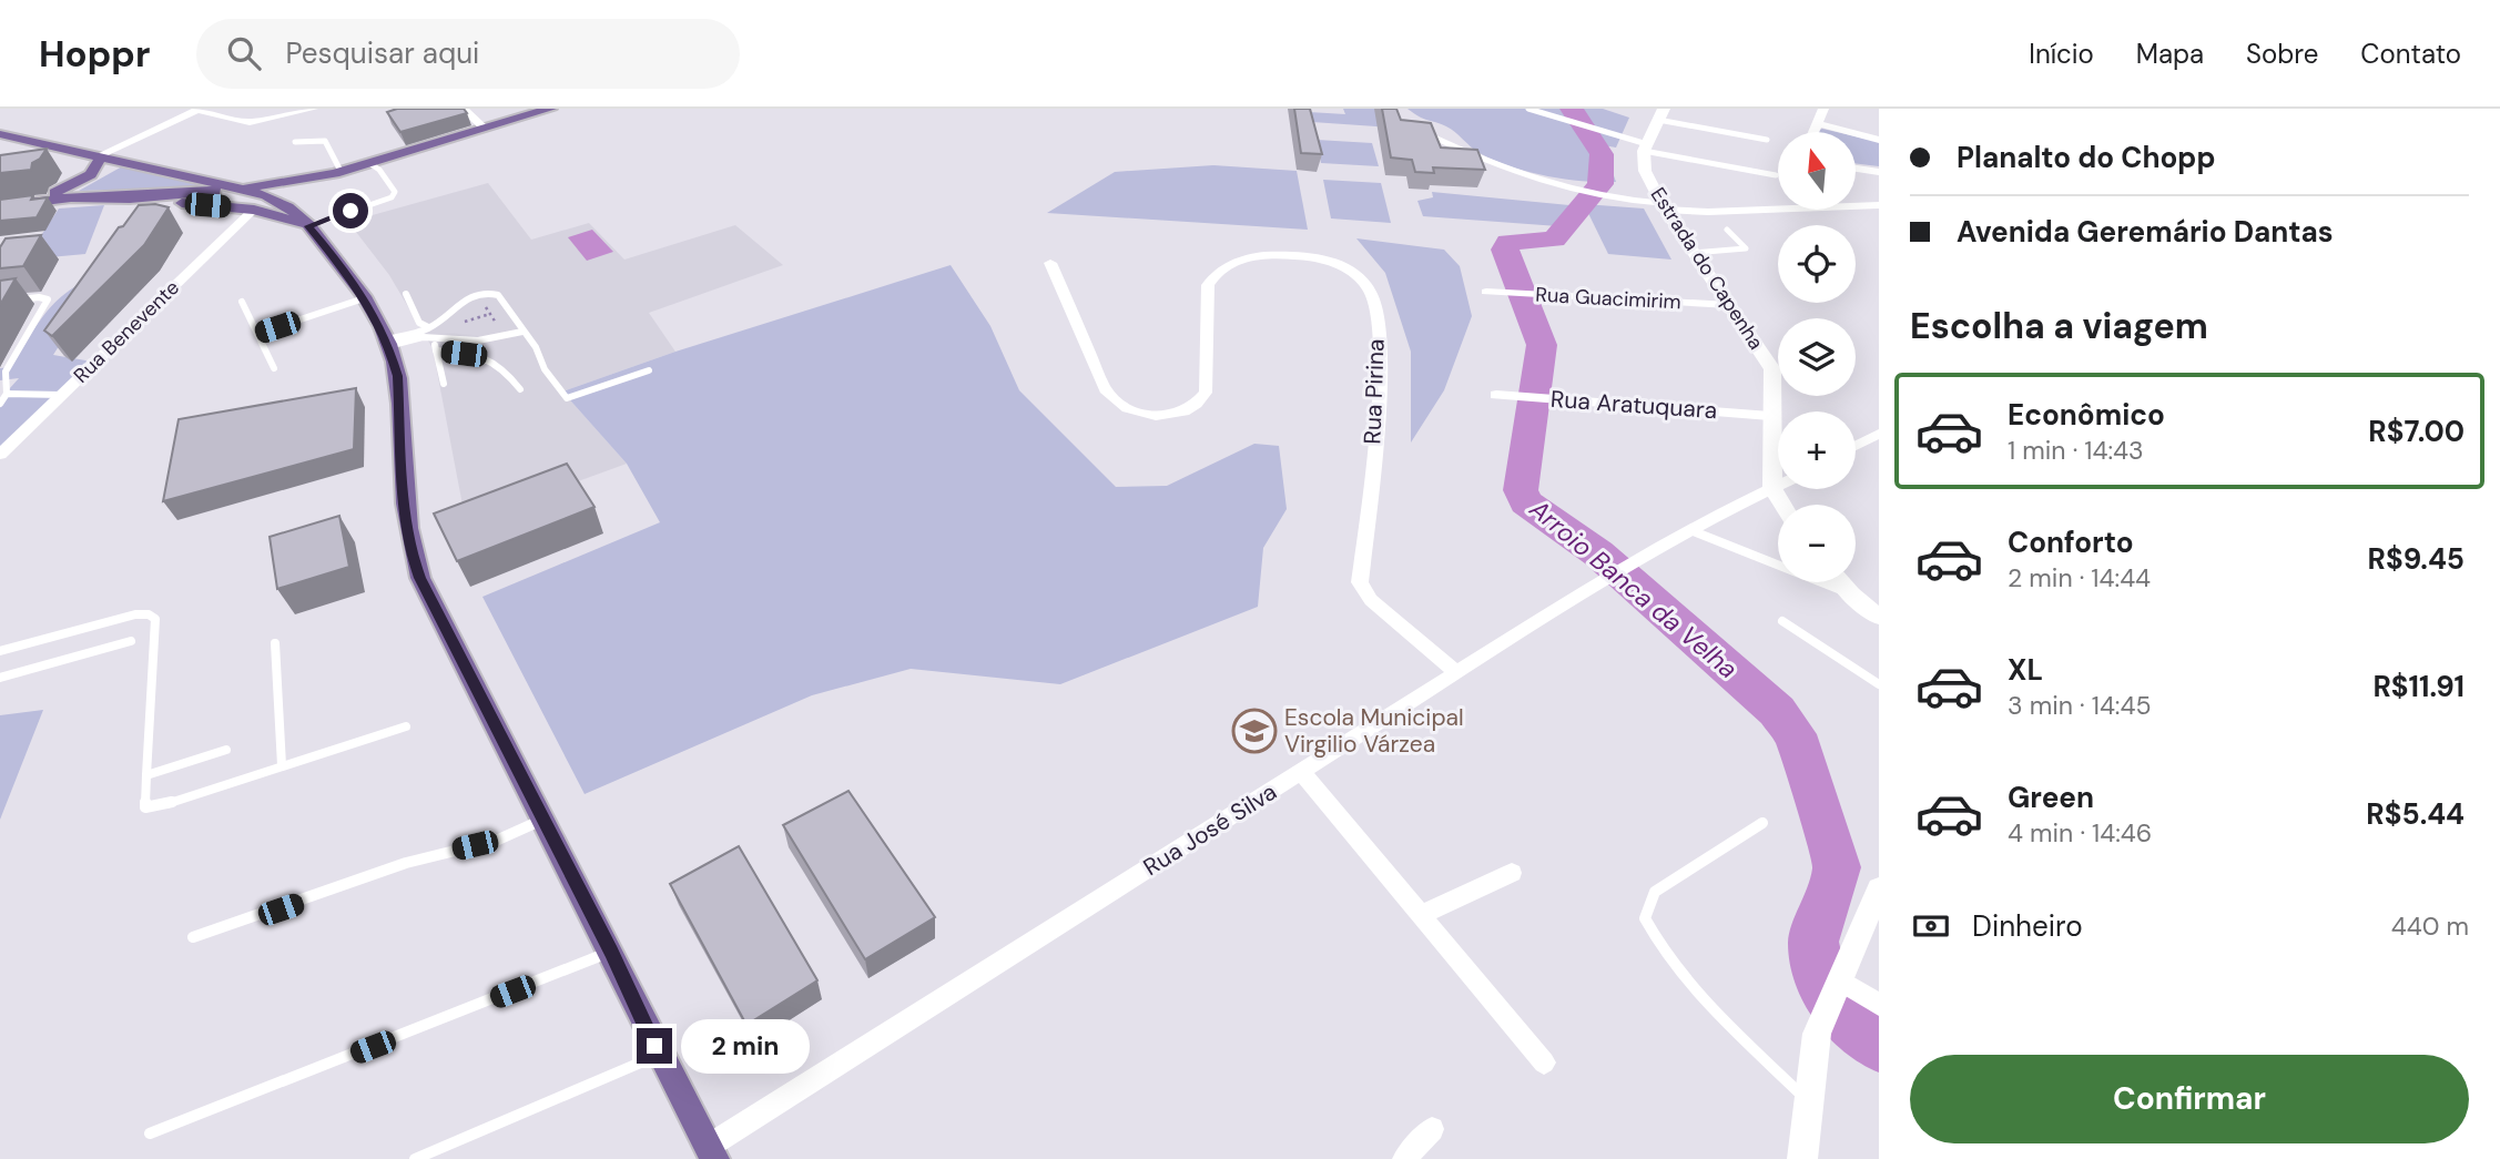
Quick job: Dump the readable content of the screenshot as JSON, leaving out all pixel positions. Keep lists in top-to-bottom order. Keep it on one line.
{"streets":{"street":["Estrada do Capenha","Rua Guacimirim","Rua Benevente","Rua Pirina","Rua Aratuquara","Rua José Silva"]},"crossings":[["Estrada do Capenha","Rua Guacimirim"],["Estrada do Capenha","Rua Aratuquara"],["Estrada do Capenha","Rua José Silva"],["Rua Pirina","Rua José Silva"]],"water":["Arroio Banca da Velha"],"places":{"school or university":["Escola Municipal Virgilio Várzea"]},"north":"top","page":{"header":"Hoppr","search":"Pesquisar aqui","nav":["Início","Mapa","Sobre","Contato"],"banner":["Planalto do Chopp","Avenida Geremário Dantas"],"map_buttons":["+","−"],"heading":"Escolha a viagem","list":[{"name":"Econômico","note":"1 min · 14:43","value":"R$7.00"},{"name":"Conforto","note":"2 min · 14:44","value":"R$9.45"},{"name":"XL","note":"3 min · 14:45","value":"R$11.91"},{"name":"Green","note":"4 min · 14:46","value":"R$5.44"}],"pay":["Dinheiro","440 m"],"bubble":"2 min","buttons":"Confirmar"}}
